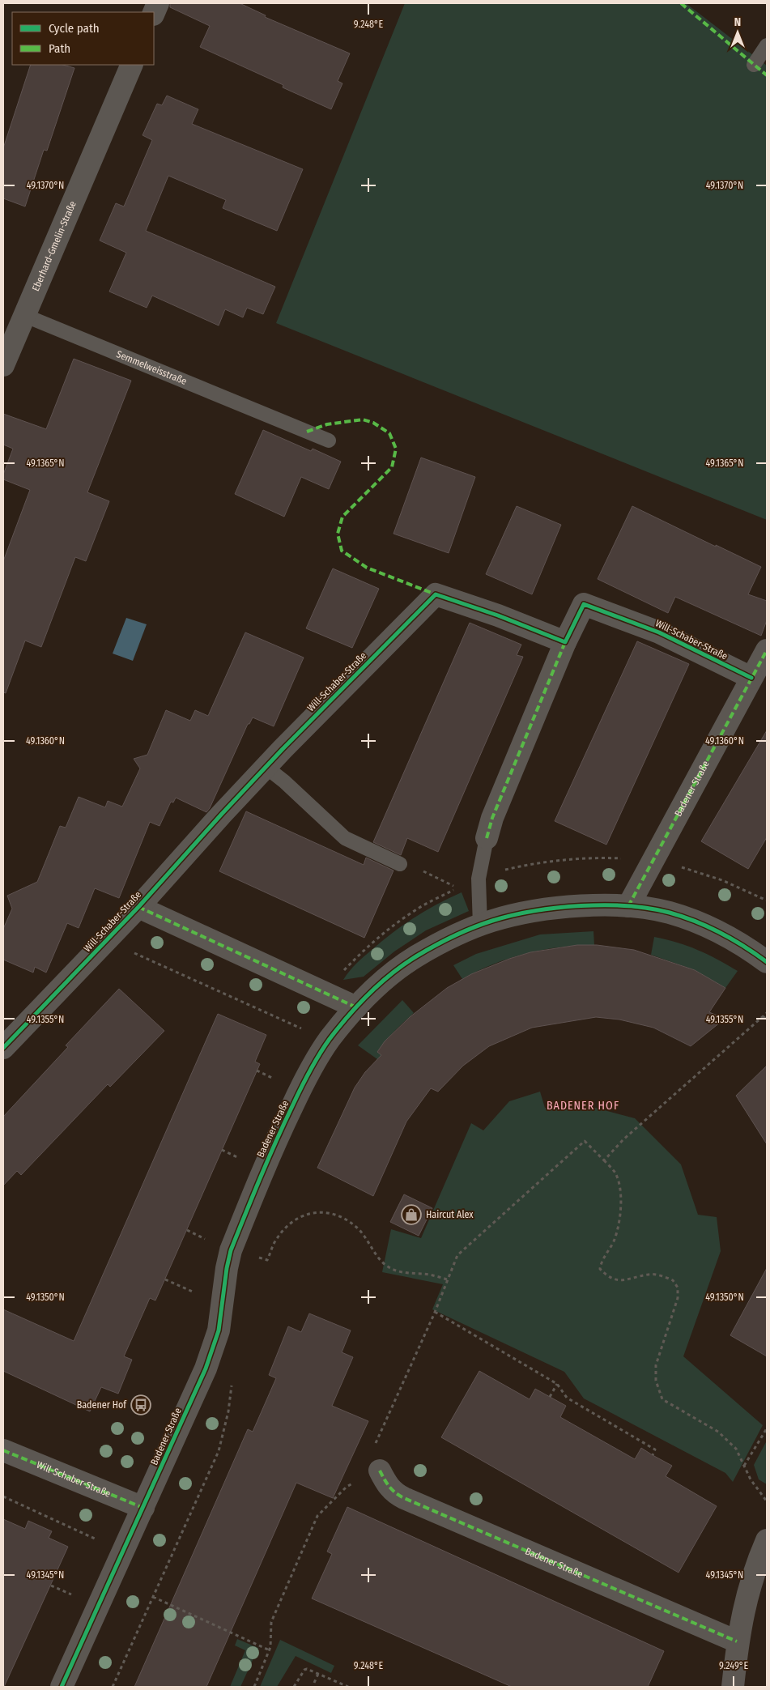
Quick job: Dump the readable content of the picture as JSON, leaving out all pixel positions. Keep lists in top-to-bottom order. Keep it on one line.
{"streets":{"street":["Eberhard-Gmelin-Straße","Will-Schaber-Straße","Badener Straße"],"lane":["Semmelweisstraße"]},"crossings":[["Eberhard-Gmelin-Straße","Semmelweisstraße"],["Will-Schaber-Straße","Badener Straße"]],"districts":["BADENER HOF"],"places":{"shop":["Haircut Alex"],"bus stop":["Badener Hof"]},"legend":["Cycle path","Path"],"north":"top","coordinates":["9.248°E","49.1370°N","49.1365°N","49.1360°N","49.1355°N","49.1350°N","49.1345°N","9.249°E"]}
